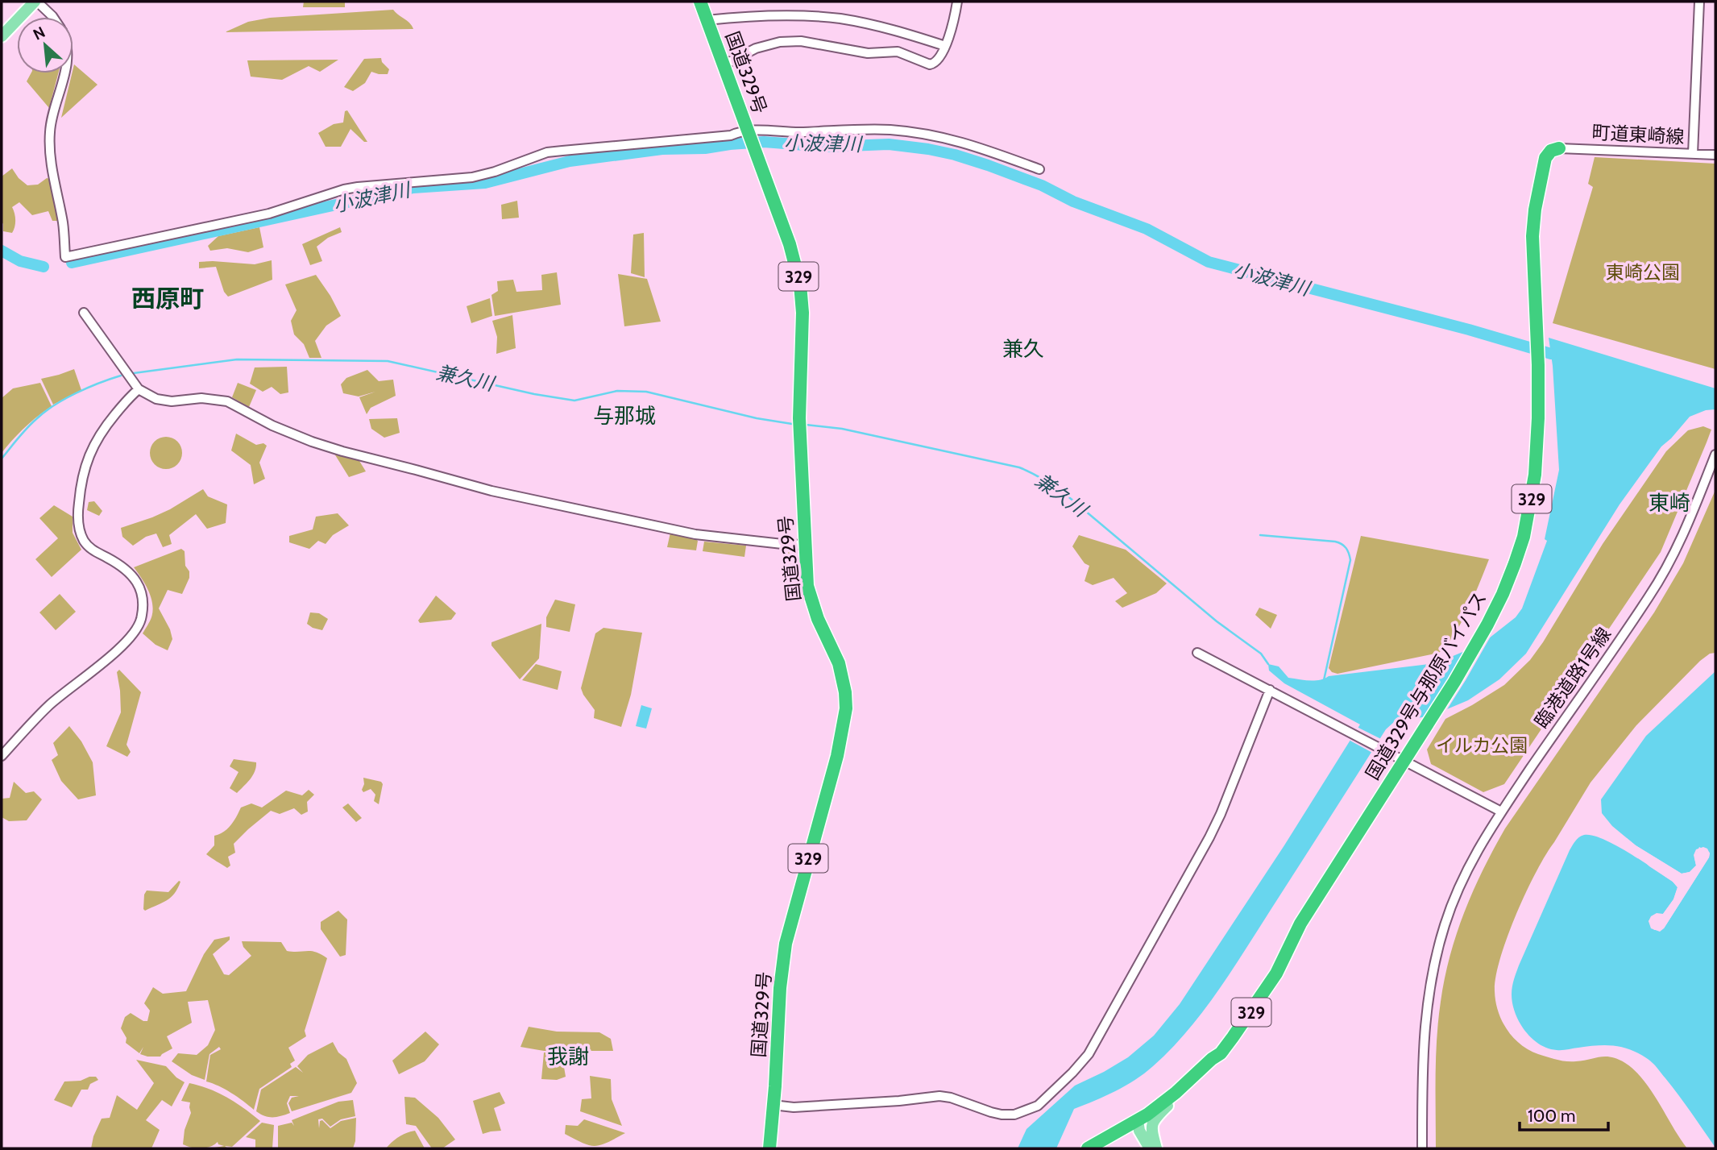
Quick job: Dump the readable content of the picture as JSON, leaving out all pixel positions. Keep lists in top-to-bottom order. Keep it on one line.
{"streets":{"highway":["国道329号","329","国道329号与那原バイパス"],"street":["町道東崎線","臨港道路1号線"]},"crossings":[["町道東崎線","国道329号与那原バイパス"]],"districts":["西原町","兼久","与那城","東崎","我謝"],"water":["小波津川","兼久川"],"parks":["東崎公園","イルカ公園"],"scale_bar":"100 m","north":"top left"}
